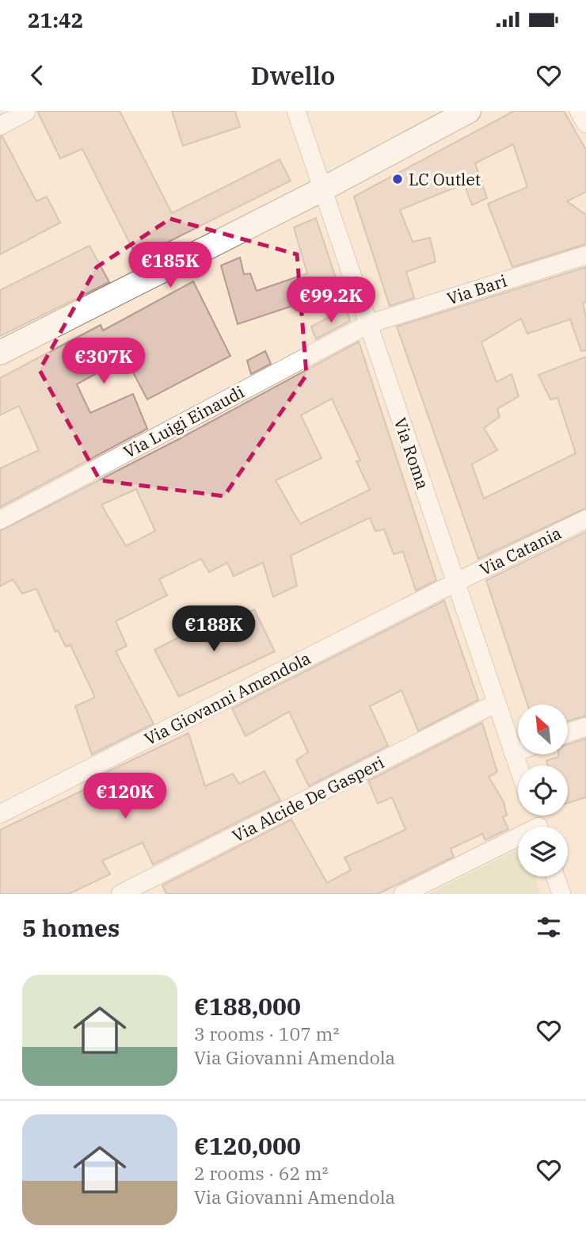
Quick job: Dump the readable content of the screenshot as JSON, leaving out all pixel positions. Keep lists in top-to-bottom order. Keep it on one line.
{"streets":{"street":["Via Bari","Via Luigi Einaudi","Via Roma","Via Catania","Via Giovanni Amendola","Via Alcide De Gasperi"]},"crossings":[["Via Bari","Via Luigi Einaudi"],["Via Bari","Via Roma"],["Via Luigi Einaudi","Via Roma"],["Via Roma","Via Catania"],["Via Roma","Via Giovanni Amendola"],["Via Roma","Via Alcide De Gasperi"],["Via Catania","Via Giovanni Amendola"]],"places":["LC Outlet"],"north":"top left","page":{"status":"21:42","header":"Dwello","price":["€185K","€99.2K","€307K","€188K","€120K"],"heading":"5 homes","list":[{"name":"€188,000","note":"3 rooms · 107 m² · Via Giovanni Amendola"},{"name":"€120,000","note":"2 rooms · 62 m² · Via Giovanni Amendola"}]}}
